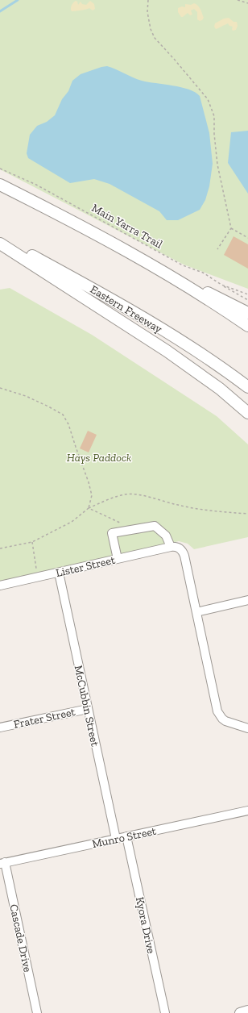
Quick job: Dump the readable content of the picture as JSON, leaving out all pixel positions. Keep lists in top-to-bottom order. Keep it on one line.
{"streets":{"highway":["Eastern Freeway"],"street":["Lister Street","McCubbin Street","Frater Street","Munro Street","Kyora Drive","Cascade Drive"],"path":["Main Yarra Trail"]},"crossings":[["Lister Street","McCubbin Street"],["McCubbin Street","Frater Street"],["McCubbin Street","Munro Street"],["Munro Street","Kyora Drive"],["Munro Street","Cascade Drive"]],"parks":["Hays Paddock"]}
